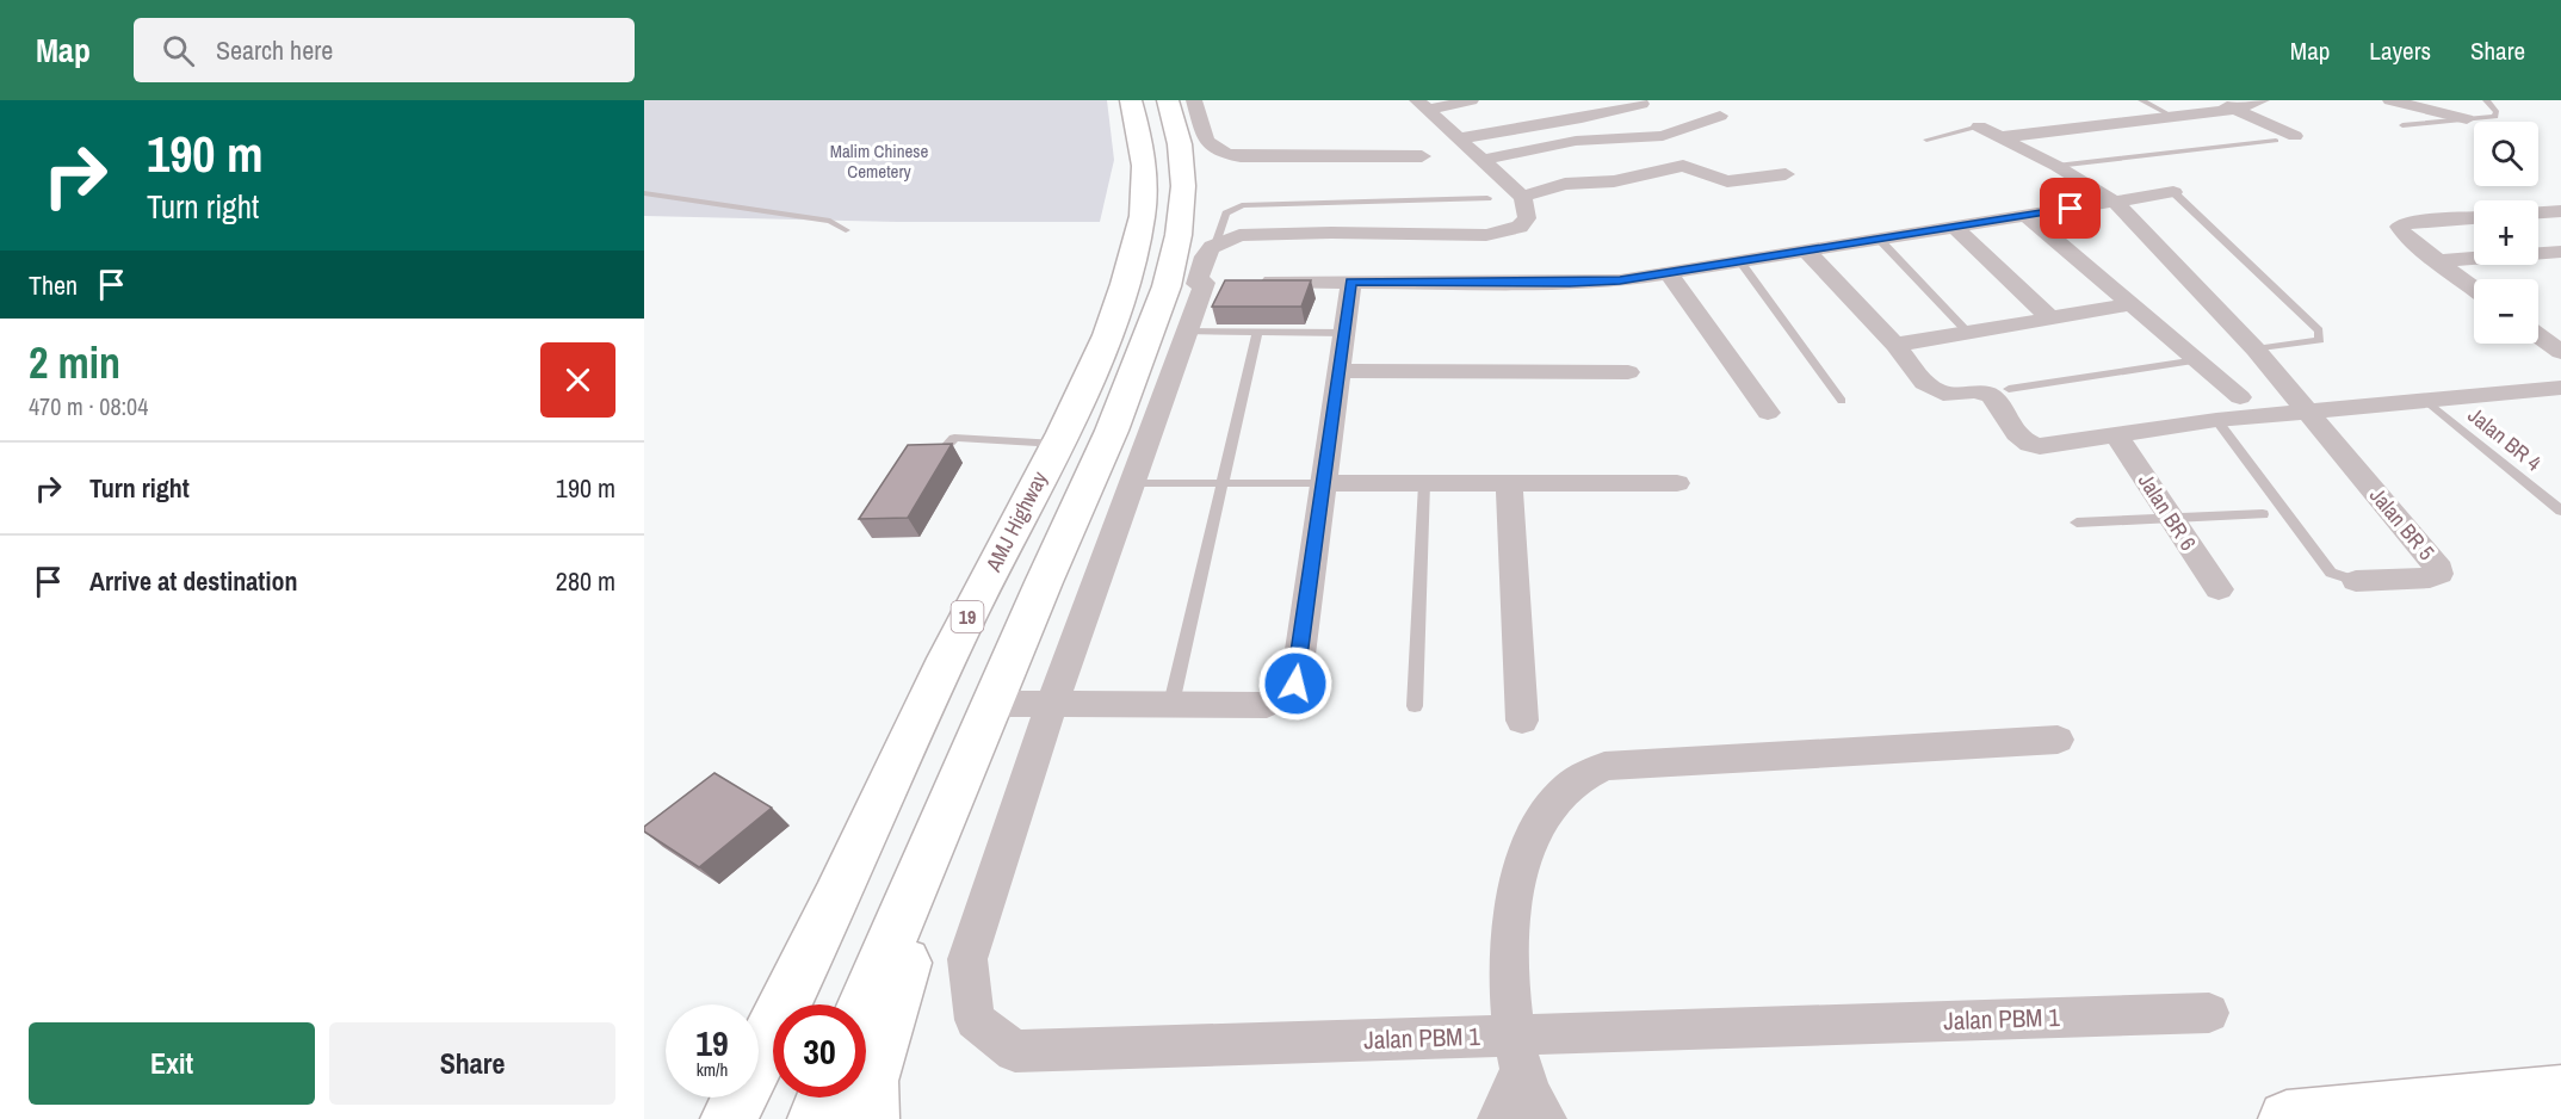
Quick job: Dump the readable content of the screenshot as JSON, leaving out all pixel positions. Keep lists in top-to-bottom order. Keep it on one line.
{"streets":{"main road":["AMJ Highway","19"],"street":["Jalan BR 6","Jalan BR 5","Jalan PBM 1"],"lane":["Jalan BR 4"]},"parks":["Malim Chinese Cemetery"],"page":{"header":"Map","search":"Search here","nav":["Map","Layers","Share"],"turn":["190 m","Turn right"],"map_buttons":["+","−"],"then":"Then","heading":["2 min","470 m · 08:04"],"list":[{"name":"Turn right","value":"190 m"},{"name":"Arrive at destination","value":"280 m"}],"speed":"19 km/h","limit":"30","buttons":["Exit","Share"]}}
